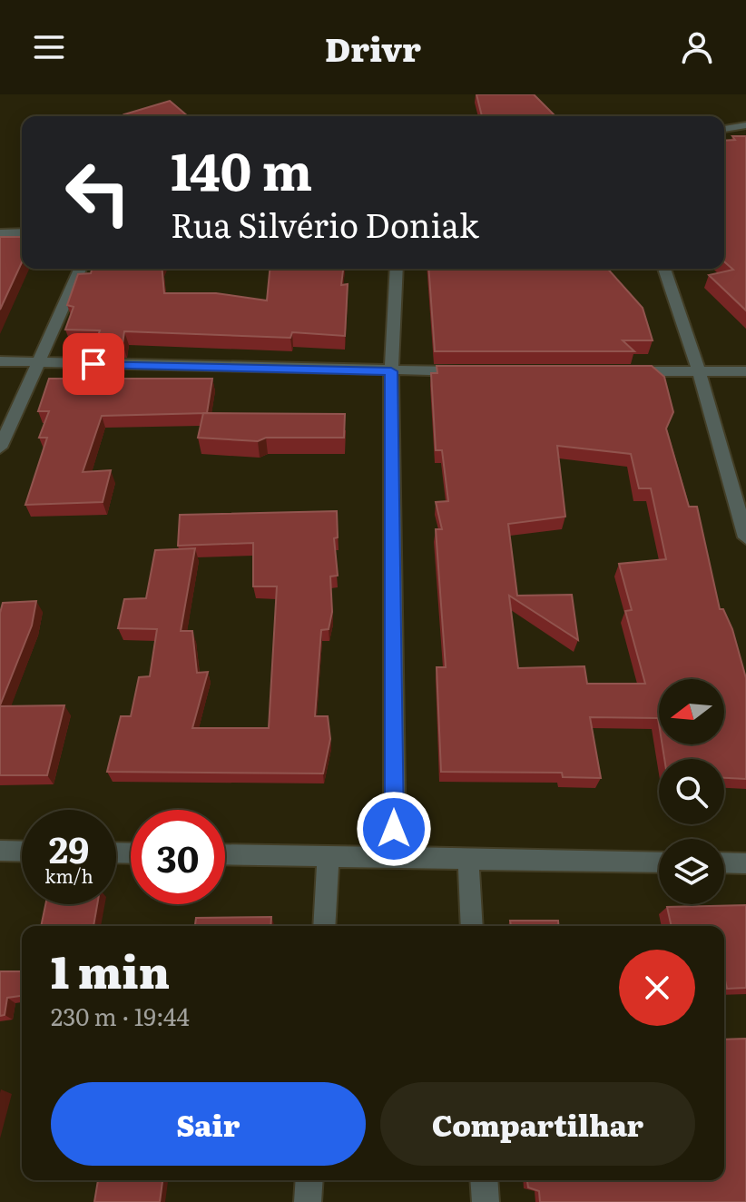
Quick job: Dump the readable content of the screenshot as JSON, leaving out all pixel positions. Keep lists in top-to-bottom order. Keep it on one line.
{"north":"left","page":{"header":"Drivr","turn":["140 m","Rua Silvério Doniak"],"speed":"29 km/h","limit":"30","heading":["1 min","230 m · 19:44"],"buttons":["Sair","Compartilhar"]}}
